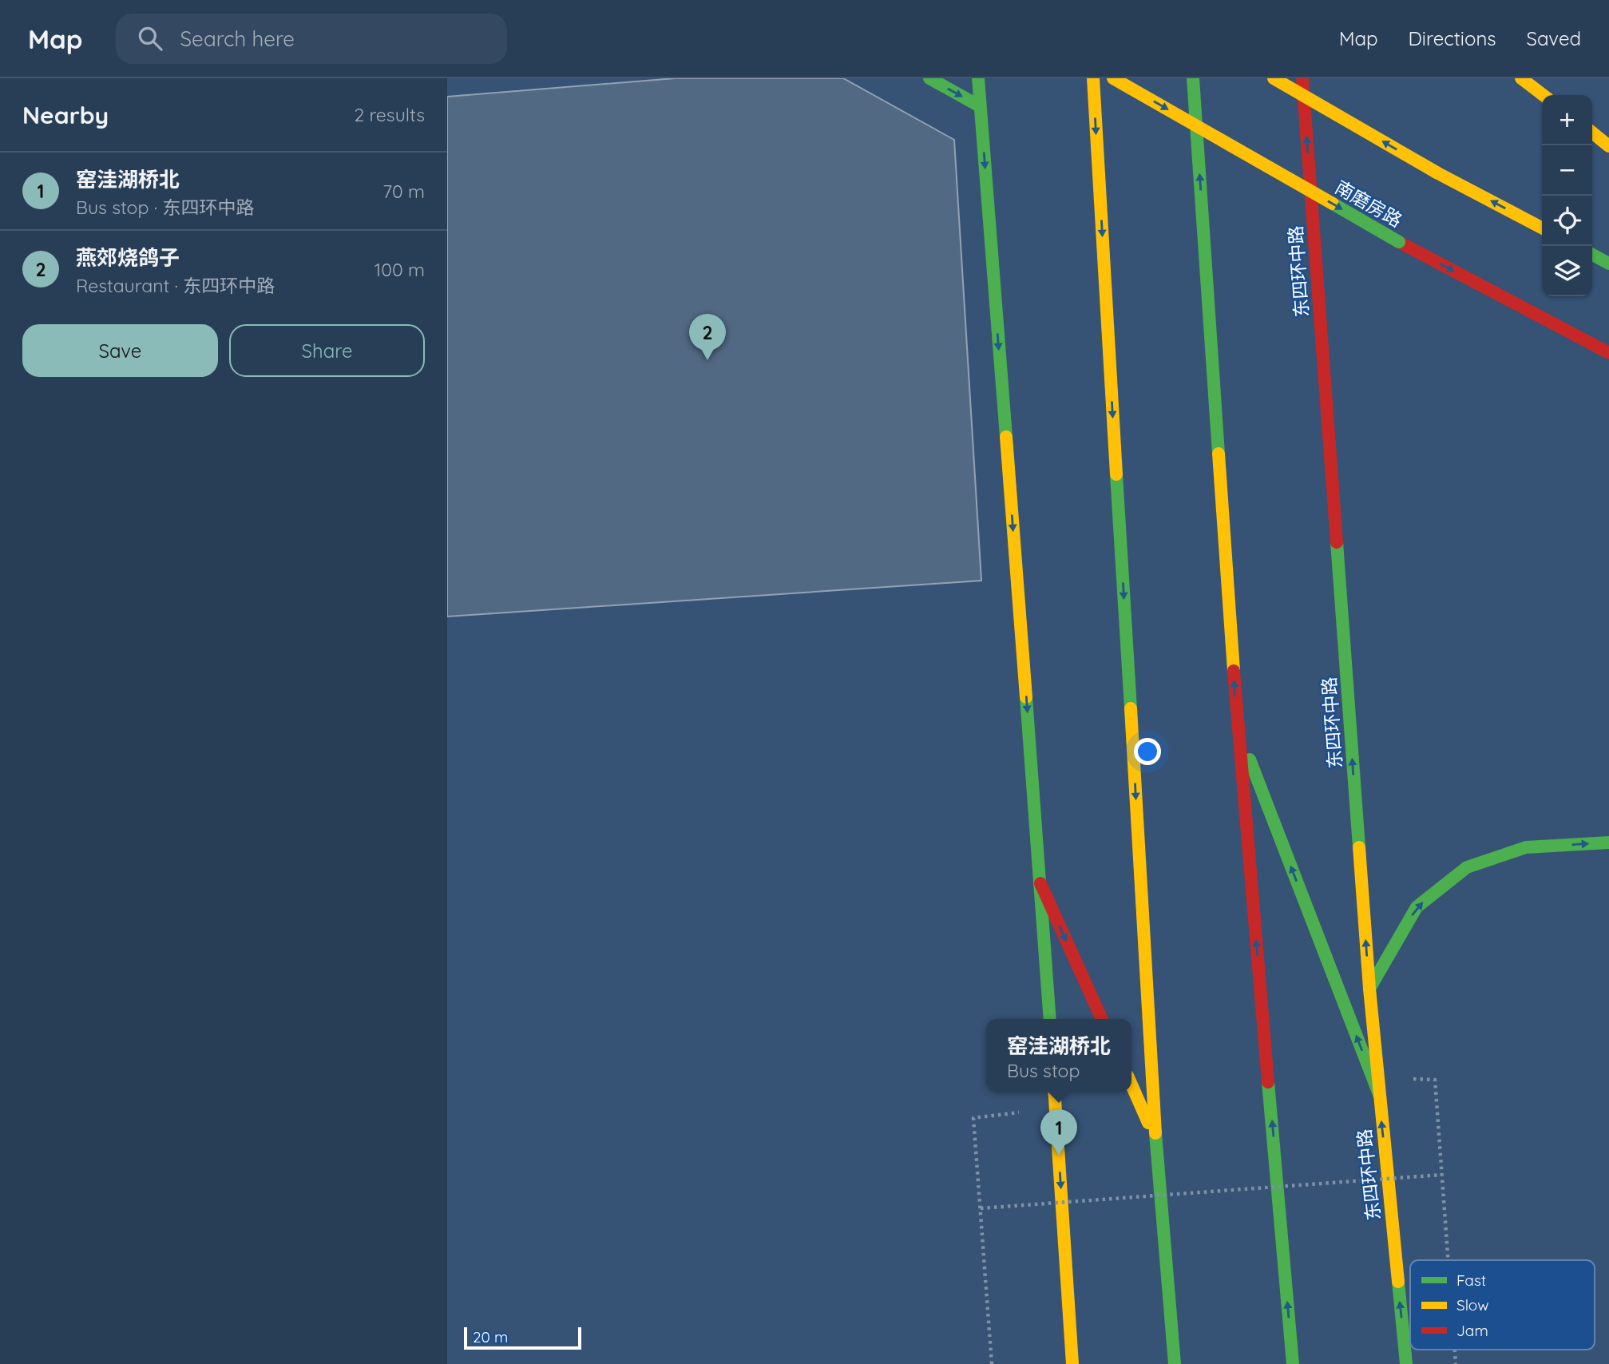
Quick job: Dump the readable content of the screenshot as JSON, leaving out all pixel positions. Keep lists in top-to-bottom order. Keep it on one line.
{"streets":{"main road":["南磨房路","东四环中路"]},"legend":["Fast","Slow","Jam"],"scale_bar":"20 m","page":{"header":"Map","search":"Search here","nav":["Map","Directions","Saved"],"heading":["Nearby","2 results"],"map_buttons":["+","−"],"list":[{"mark":"1","name":"窑洼湖桥北","note":"Bus stop · 东四环中路","value":"70 m"},{"mark":"2","name":"燕郊烧鸽子","note":"Restaurant · 东四环中路","value":"100 m"}],"buttons":["Save","Share"],"pins":["2","1"],"popup":["窑洼湖桥北","Bus stop"],"scale":"20 m"}}
